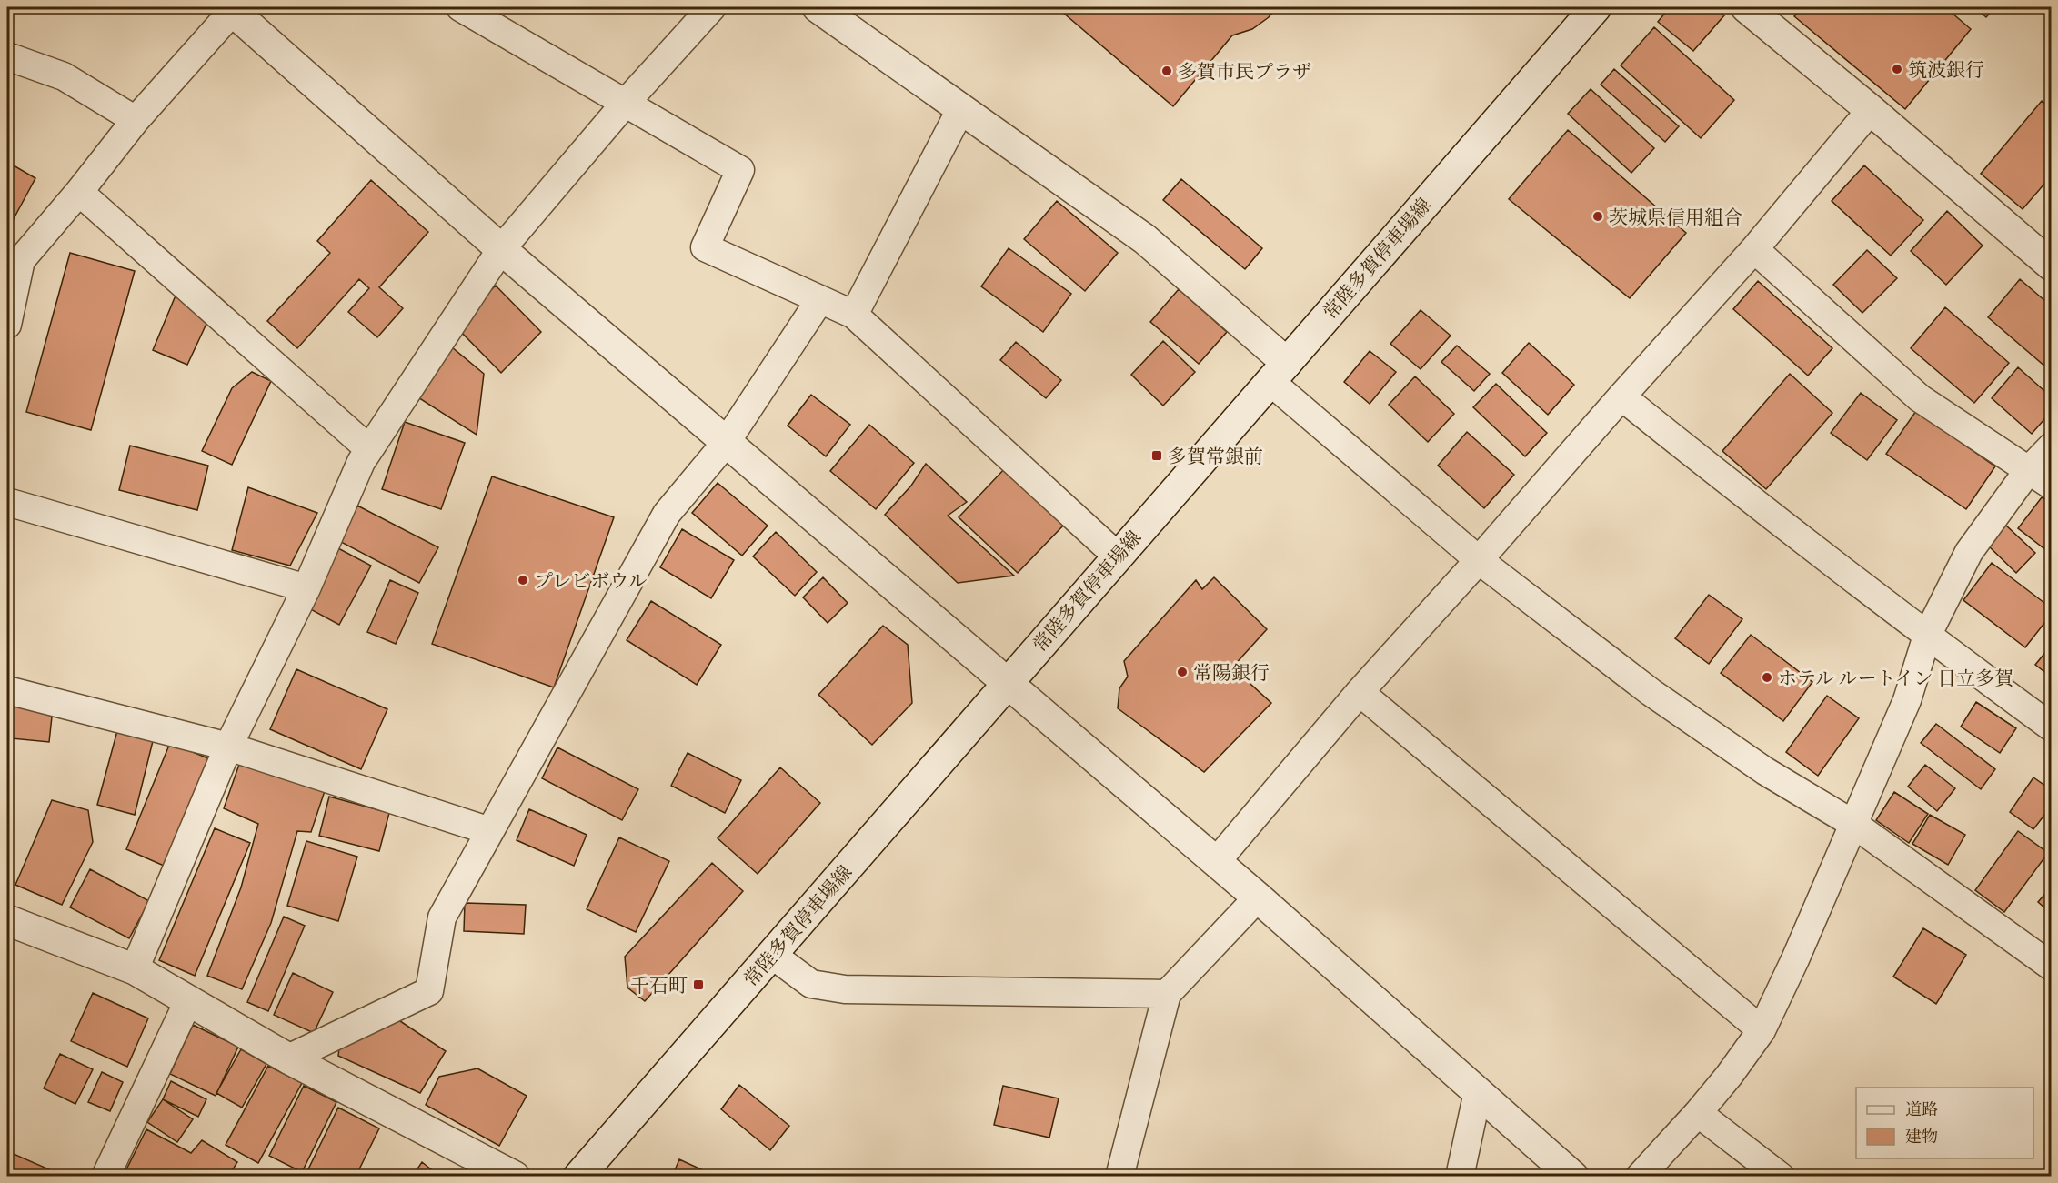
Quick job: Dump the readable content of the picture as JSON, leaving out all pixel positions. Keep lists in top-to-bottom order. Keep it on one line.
{"streets":{"street":["常陸多賀停車場線"]},"places":{"other":["筑波銀行","多賀市民プラザ","茨城県信用組合","プレビボウル","常陽銀行","ホテル ルートイン 日立多賀"],"transit":["多賀常銀前","千石町"]},"legend":["道路","建物"]}
